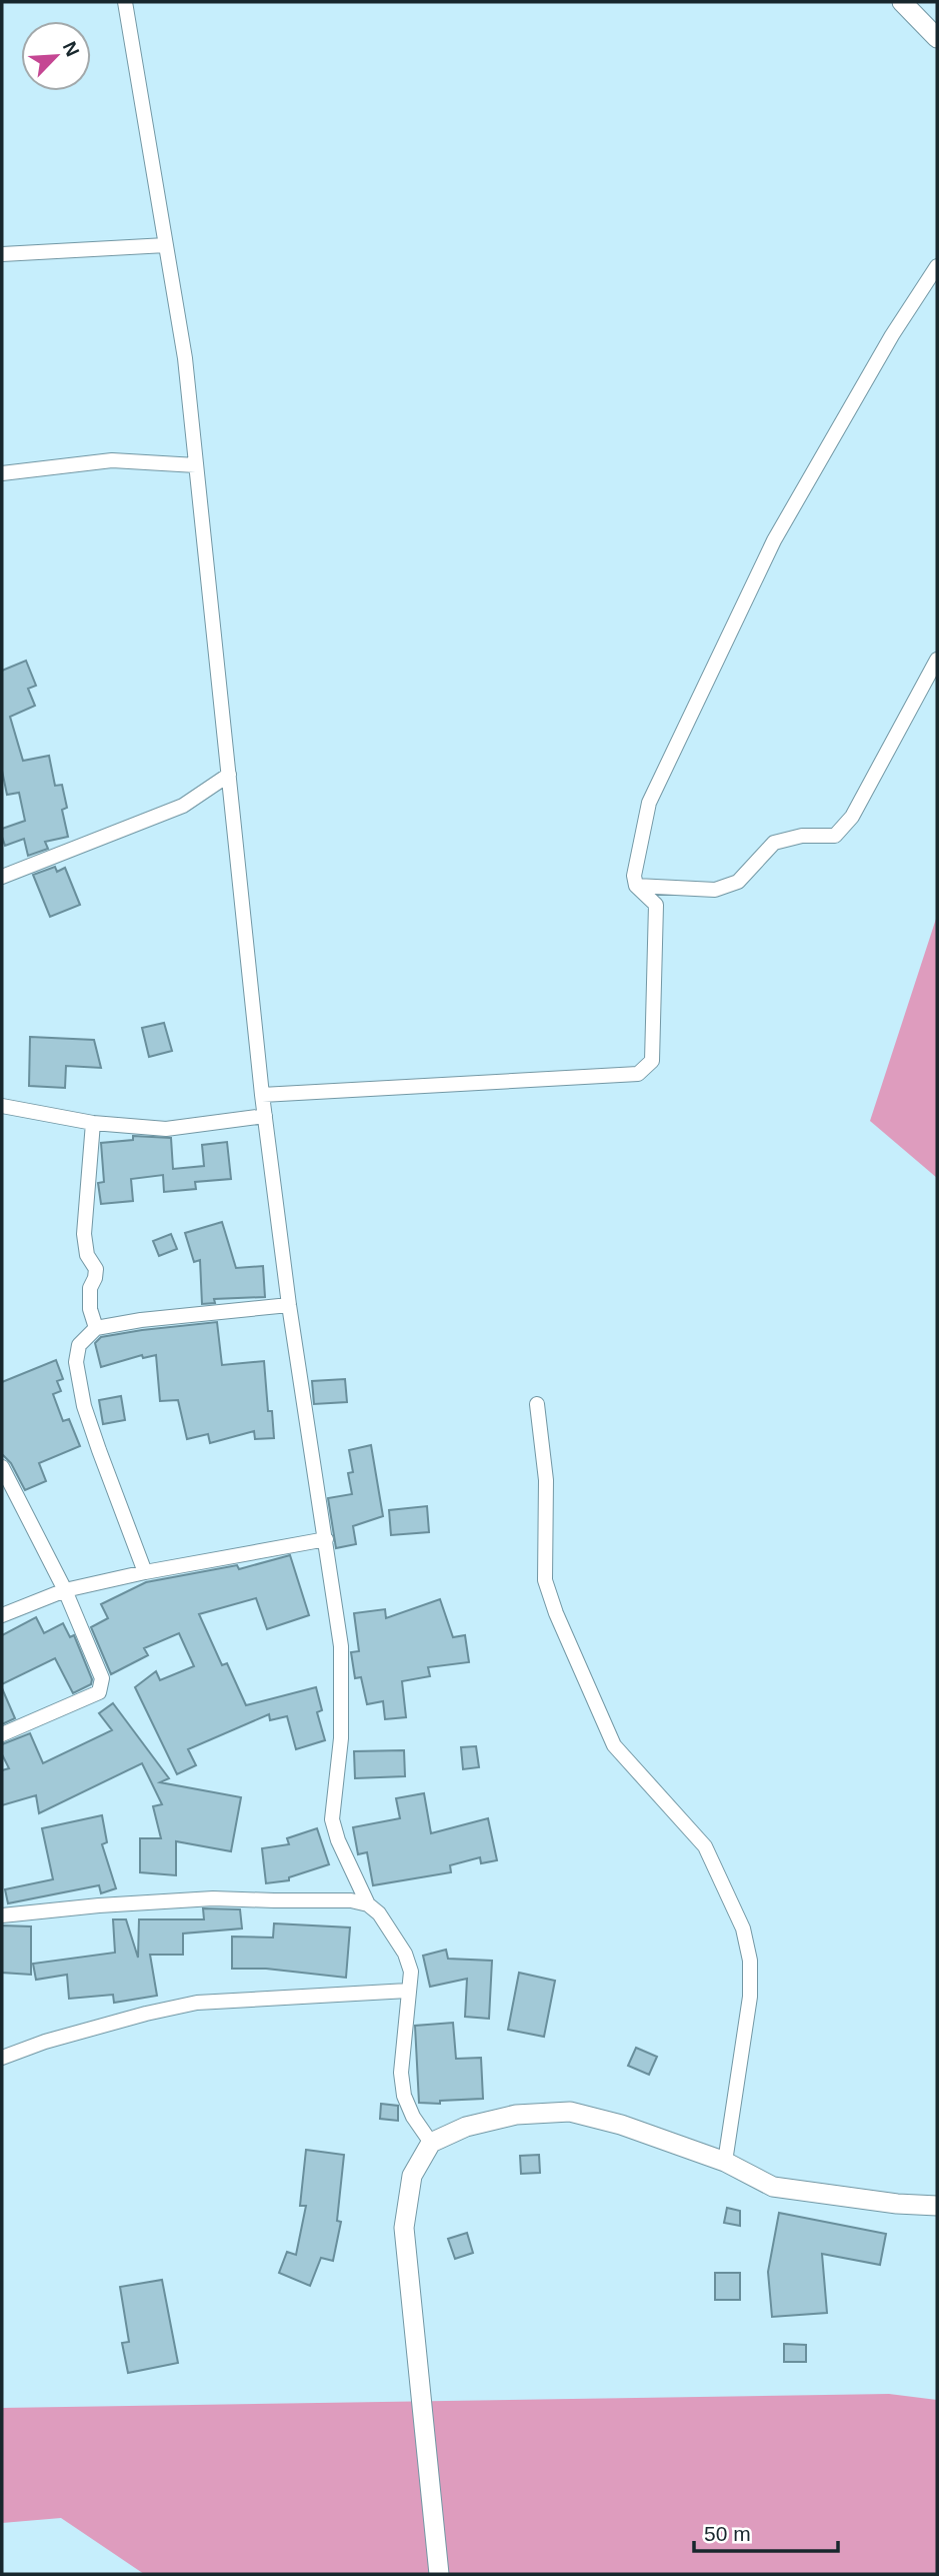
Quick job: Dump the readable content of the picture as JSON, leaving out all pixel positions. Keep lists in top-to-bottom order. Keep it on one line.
{"scale_bar":"50 m","north":"top right"}
